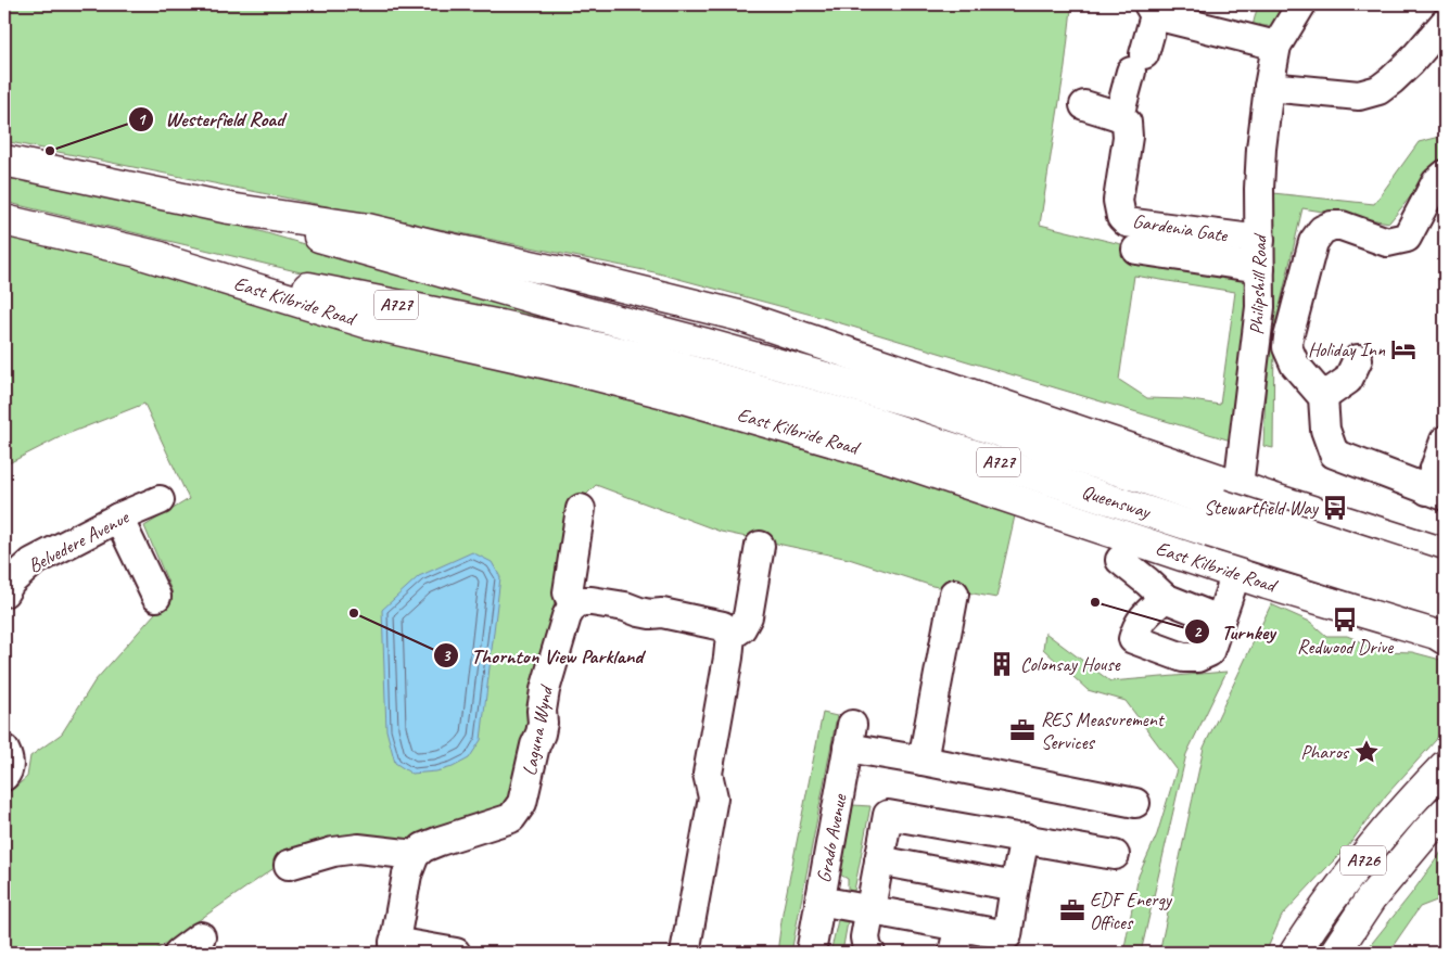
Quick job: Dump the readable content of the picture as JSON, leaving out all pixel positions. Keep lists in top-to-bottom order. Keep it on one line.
{"streets":{"main road":["East Kilbride Road","A727","Queensway","A726"],"street":["Gardenia Gate","Philipshill Road","Belvedere Avenue","Laguna Wynd","Grado Avenue"]},"crossings":[["Gardenia Gate","Philipshill Road"],["Philipshill Road","East Kilbride Road"],["East Kilbride Road","Queensway"],["A727","Queensway"]],"places":{"other":["Westerfield Road","Turnkey","Thornton View Parkland"],"hotel":["Holiday Inn"],"bus stop":["Stewartfield Way","Redwood Drive"],"building":["Colonsay House"],"office":["RES Measurement Services","EDF Energy Offices"],"place":["Pharos"]}}
